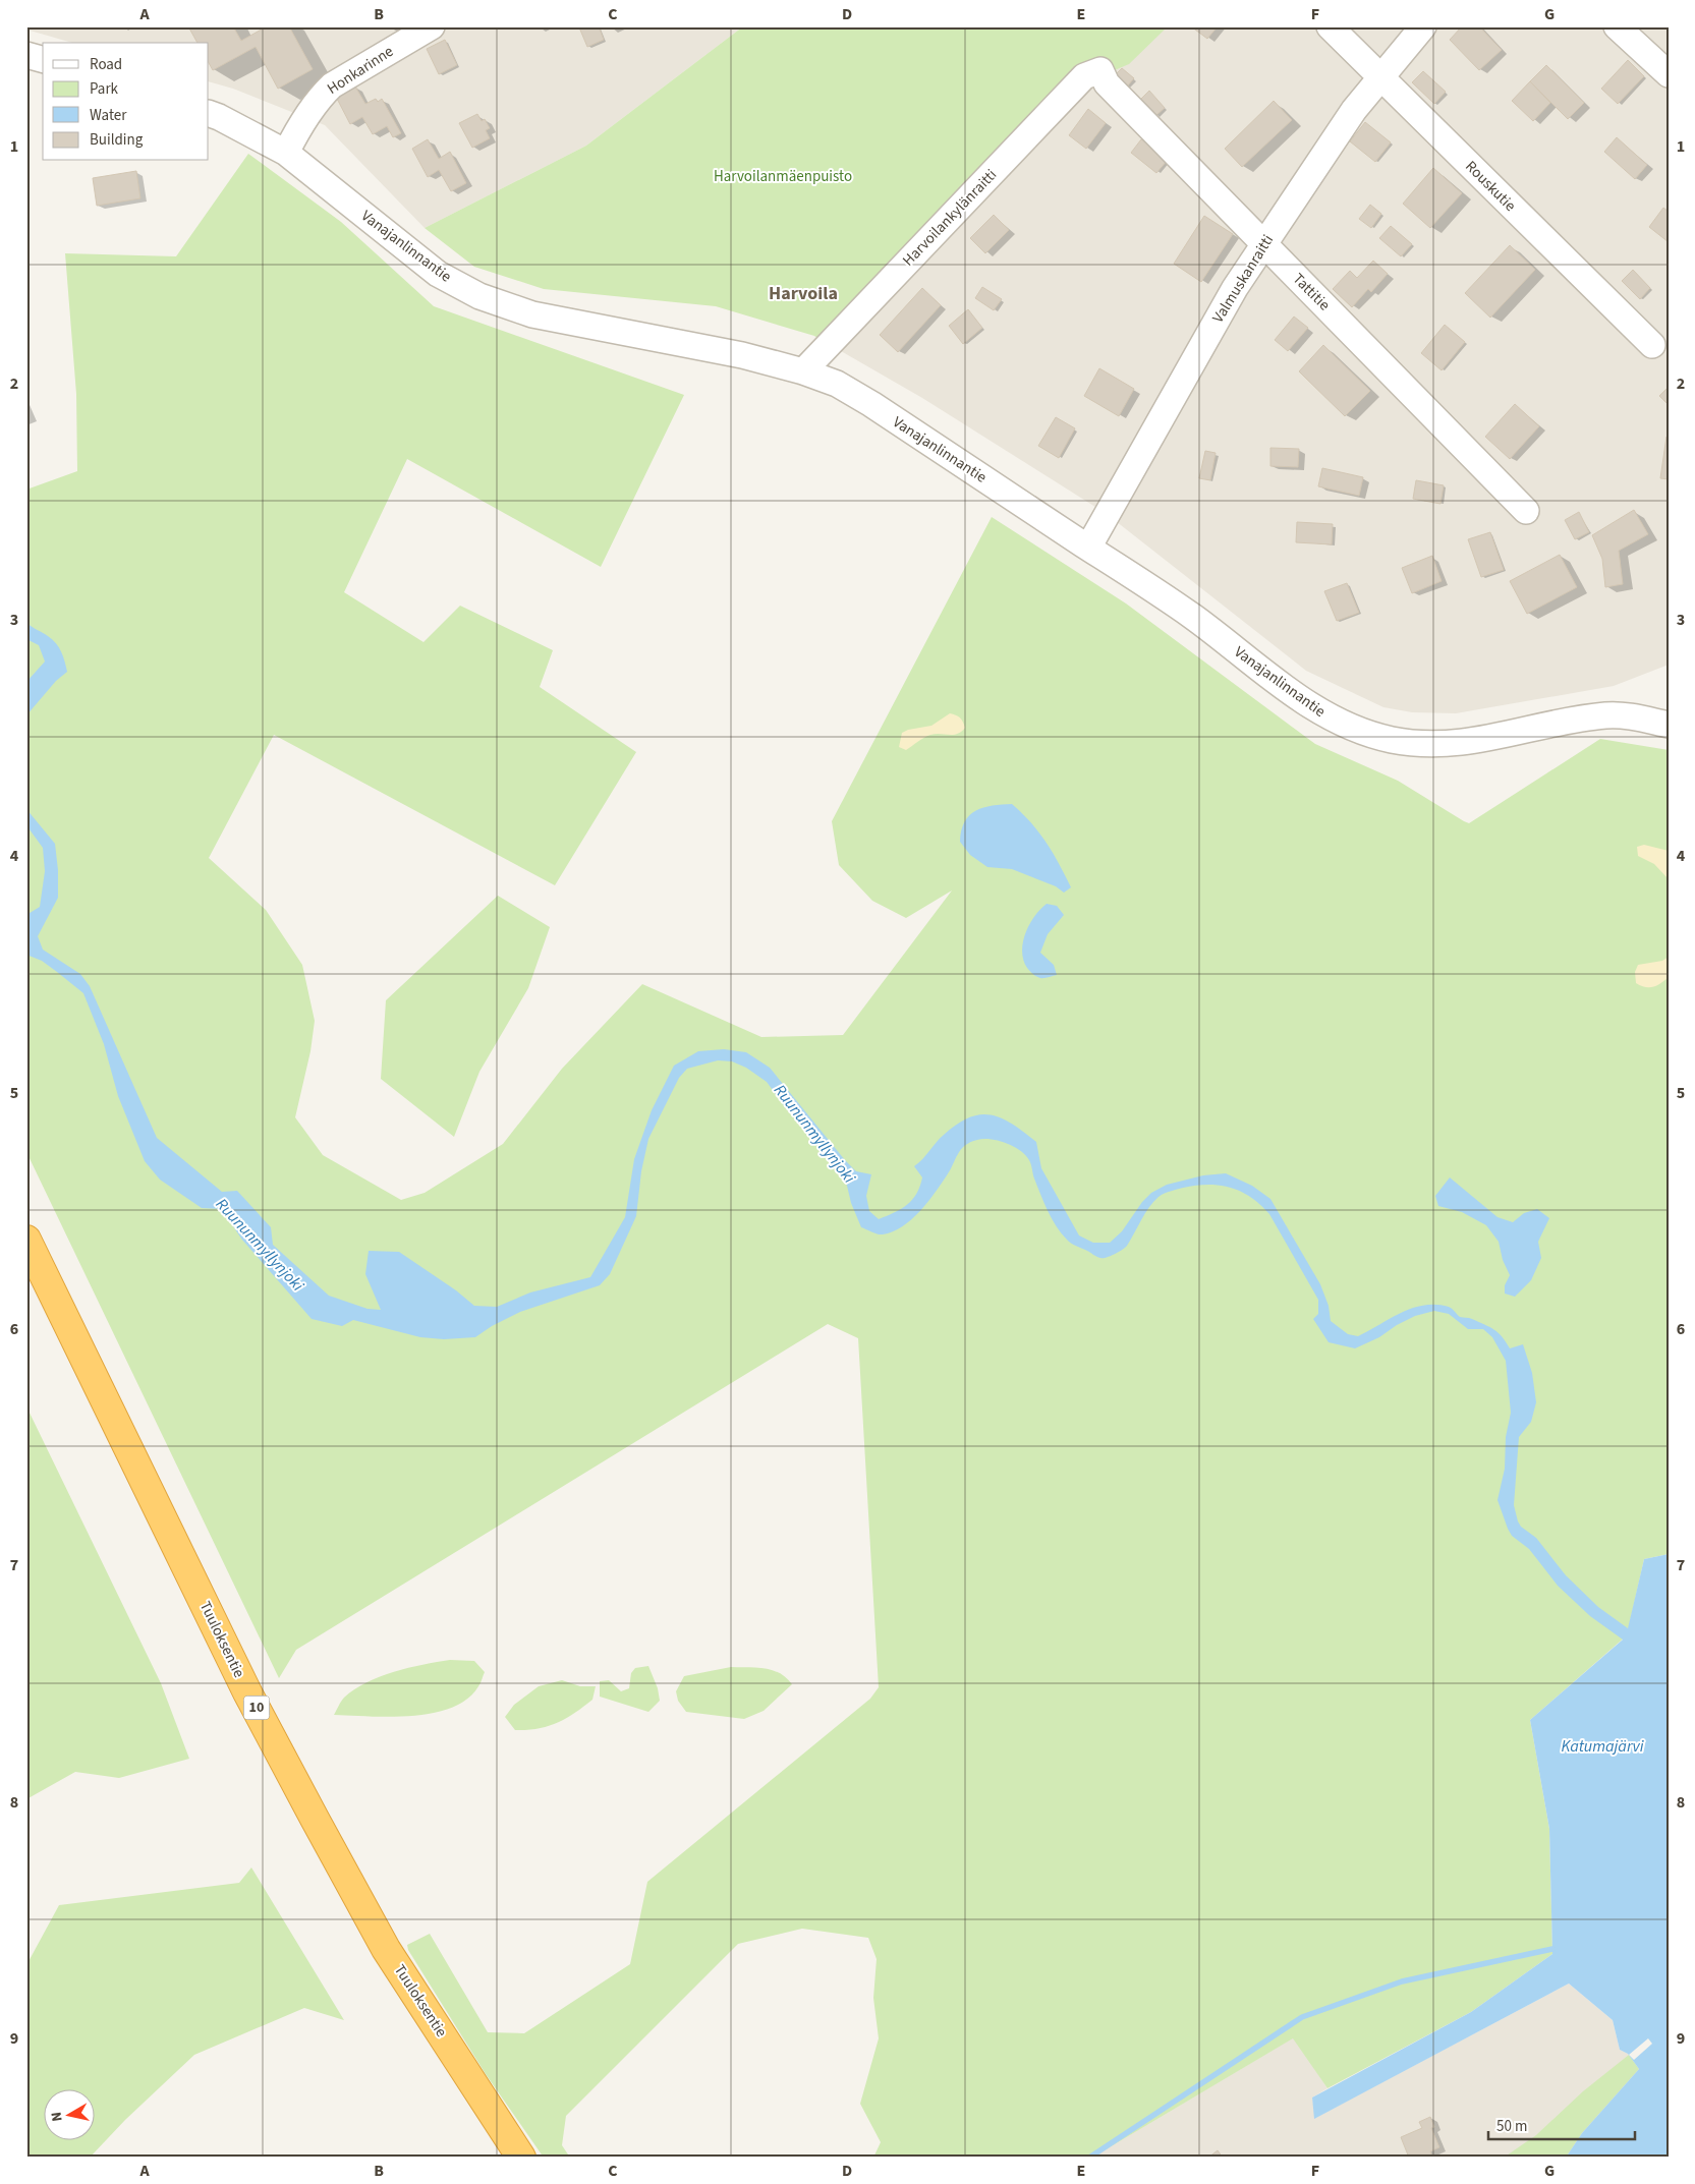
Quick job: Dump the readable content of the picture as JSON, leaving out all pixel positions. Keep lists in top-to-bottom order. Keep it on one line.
{"streets":{"highway":["Tuuloksentie","10"],"street":["Honkarinne","Rouskutie","Harvoilankylänraitti","Vanajanlinnantie","Valmuskanraitti","Tattitie"]},"crossings":[["Honkarinne","Vanajanlinnantie"],["Rouskutie","Valmuskanraitti"],["Harvoilankylänraitti","Vanajanlinnantie"],["Harvoilankylänraitti","Tattitie"],["Vanajanlinnantie","Valmuskanraitti"],["Valmuskanraitti","Tattitie"]],"districts":["Harvoila"],"water":["Ruununmyllynjoki","Katumajärvi"],"parks":["Harvoilanmäenpuisto"],"legend":["Road","Park","Water","Building"],"scale_bar":"50 m","north":"left","grid":{"columns":["A","B","C","D","E","F","G"],"rows":["1","2","3","4","5","6","7","8","9"]}}
